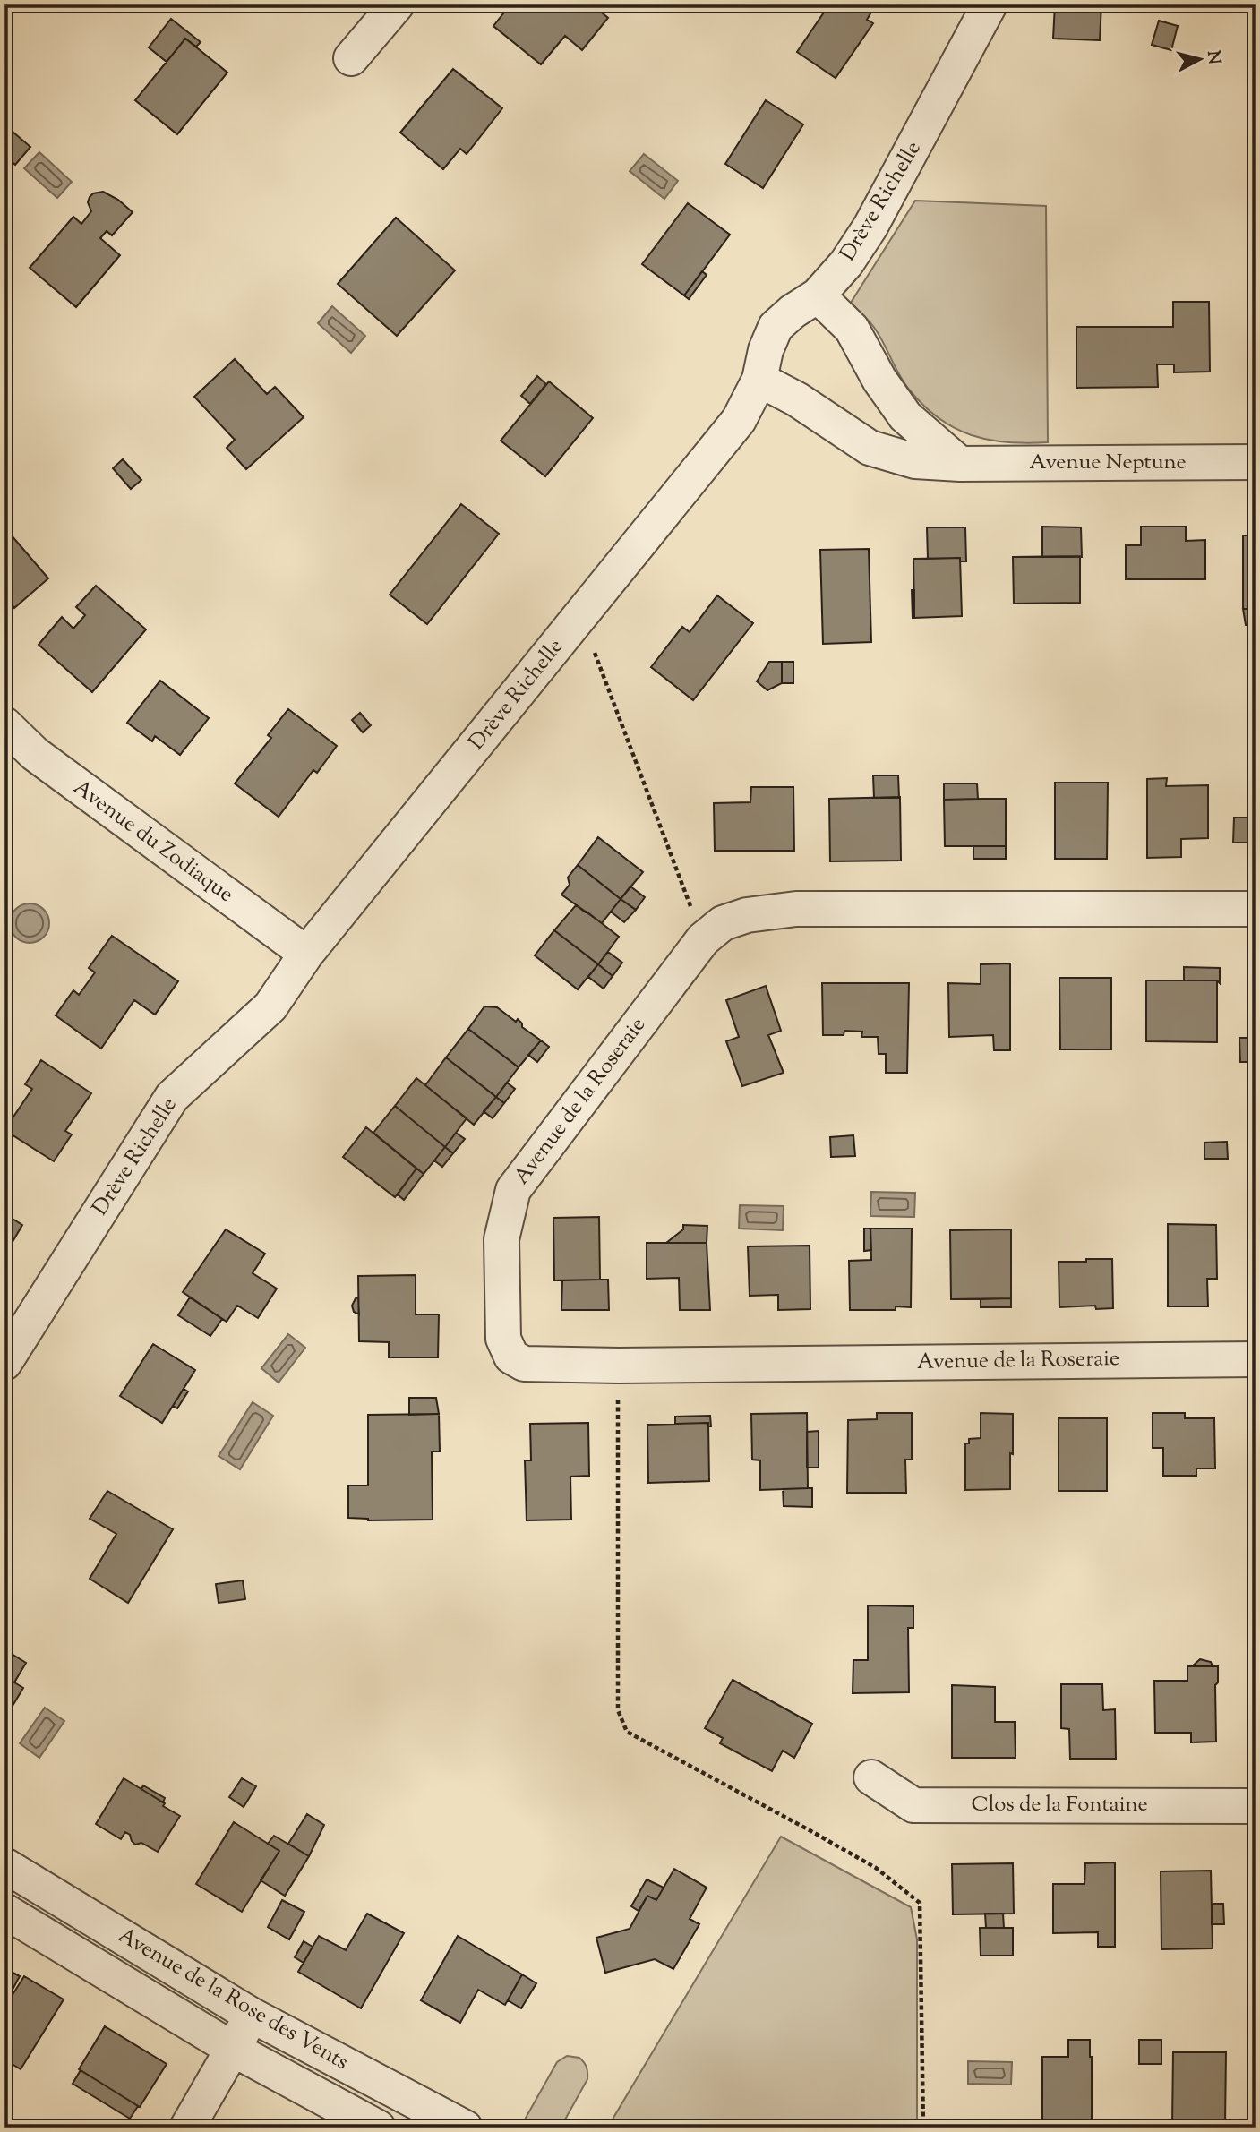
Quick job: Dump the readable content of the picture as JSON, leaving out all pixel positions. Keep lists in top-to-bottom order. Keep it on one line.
{"streets":{"street":["Drève Richelle","Avenue Neptune","Avenue du Zodiaque","Avenue de la Roseraie","Clos de la Fontaine","Avenue de la Rose des Vents"]},"crossings":[["Drève Richelle","Avenue Neptune"],["Drève Richelle","Avenue du Zodiaque"]],"north":"right"}
